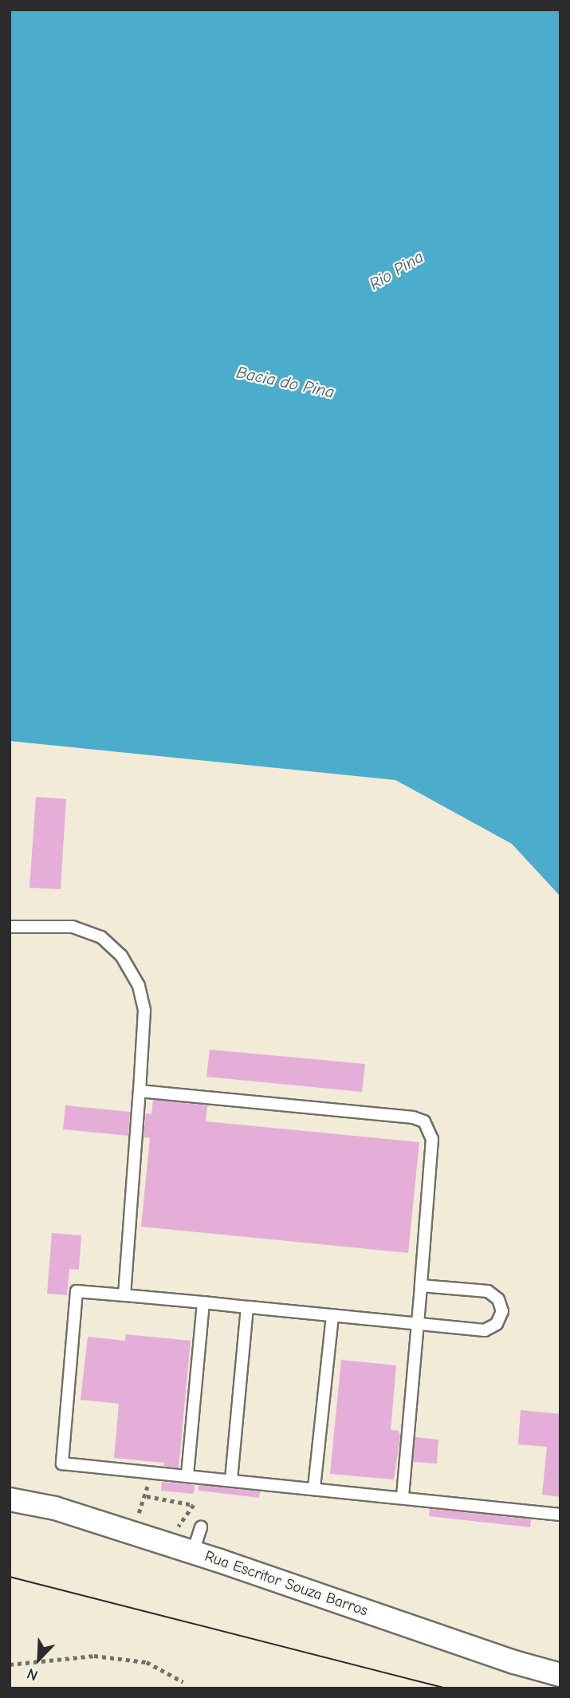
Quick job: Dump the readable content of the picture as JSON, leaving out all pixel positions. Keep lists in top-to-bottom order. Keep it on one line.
{"streets":{"street":["Rua Escritor Souza Barros"]},"water":["Rio Pina","Bacia do Pina"],"north":"bottom left"}
